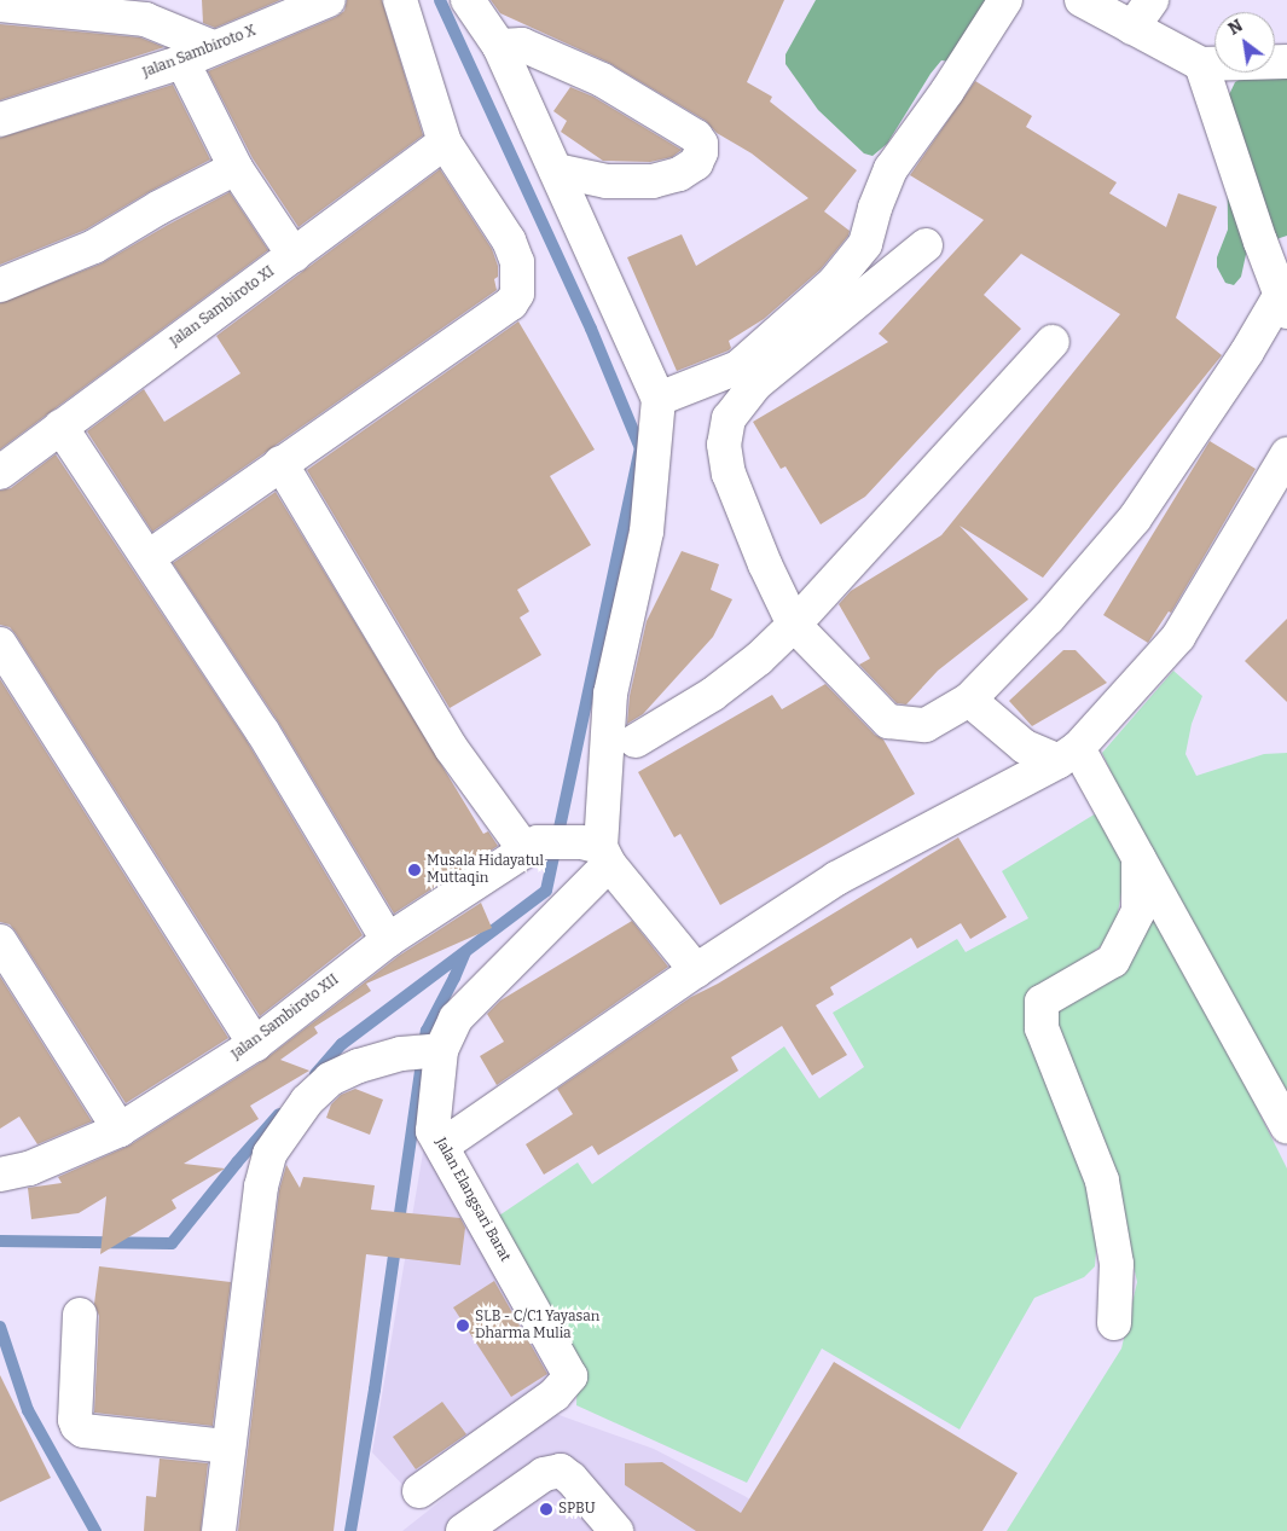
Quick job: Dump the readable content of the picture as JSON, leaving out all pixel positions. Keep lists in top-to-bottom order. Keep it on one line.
{"streets":{"street":["Jalan Sambiroto X","Jalan Sambiroto XI","Jalan Sambiroto XII","Jalan Elangsari Barat"]},"places":["Musala Hidayatul Muttaqin","SLB - C/C1 Yayasan Dharma Mulia","SPBU"],"north":"top left"}
